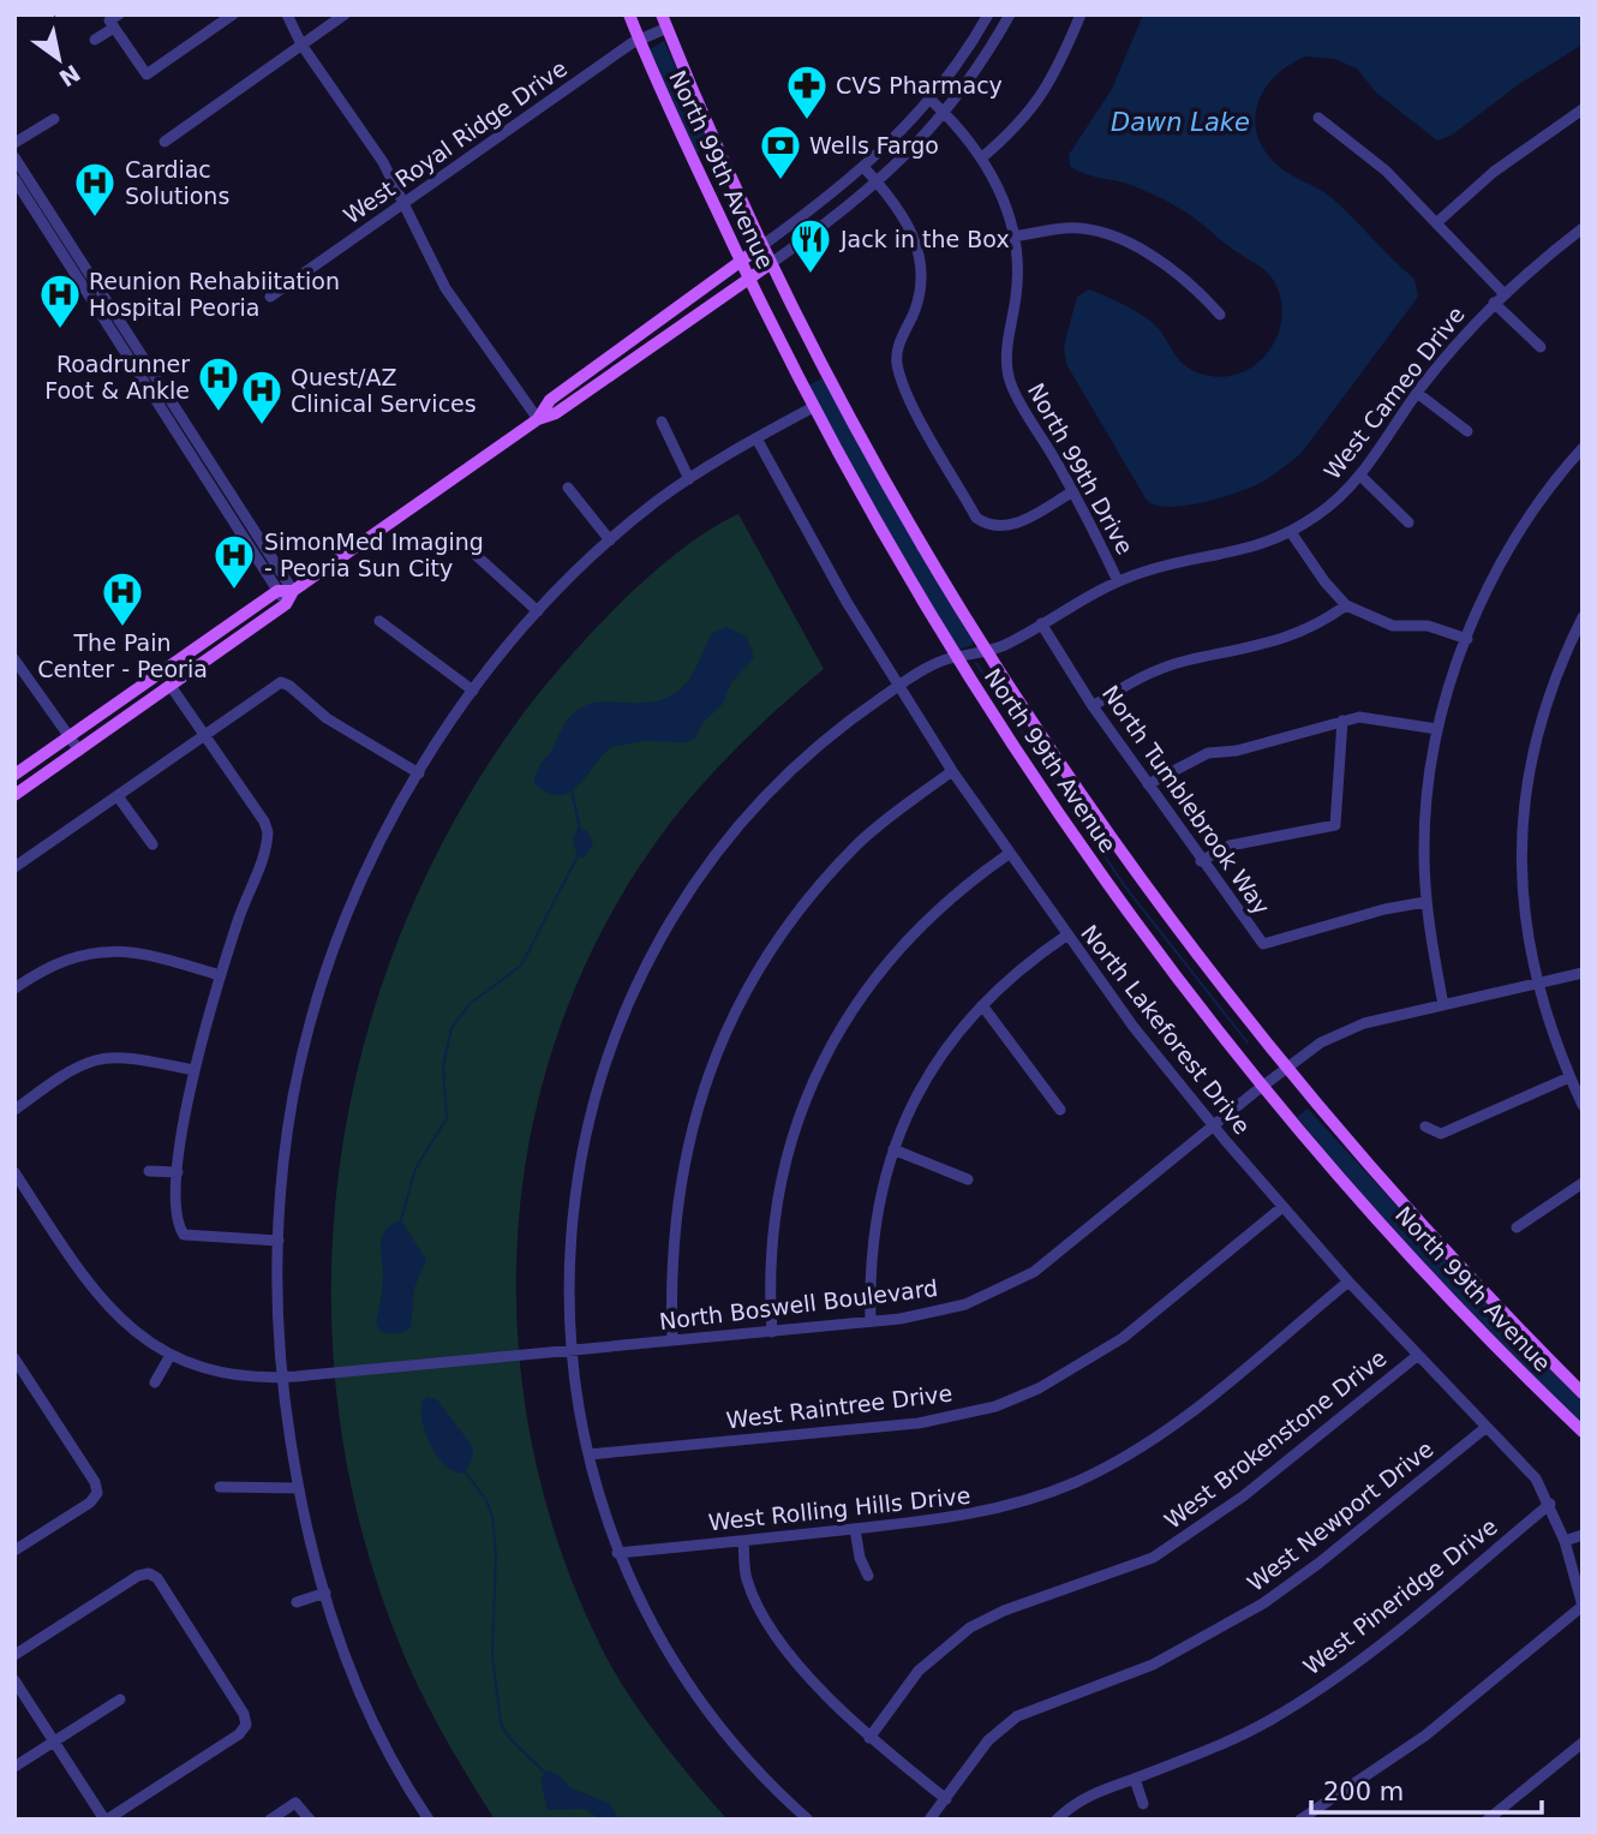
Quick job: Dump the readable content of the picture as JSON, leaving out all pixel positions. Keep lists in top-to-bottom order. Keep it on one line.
{"streets":{"main road":["North 99th Avenue"],"street":["West Royal Ridge Drive","West Cameo Drive","North 99th Drive","North Tumblebrook Way","North Lakeforest Drive","North Boswell Boulevard","West Raintree Drive","West Brokenstone Drive","West Rolling Hills Drive","West Newport Drive","West Pineridge Drive"]},"crossings":[["West Royal Ridge Drive","North 99th Avenue"],["North 99th Avenue","West Cameo Drive"],["North 99th Avenue","North Boswell Boulevard"],["West Cameo Drive","North 99th Drive"],["West Cameo Drive","North Tumblebrook Way"],["West Cameo Drive","North Lakeforest Drive"],["West Cameo Drive","North Boswell Boulevard"],["West Cameo Drive","West Raintree Drive"],["West Cameo Drive","West Rolling Hills Drive"],["North Lakeforest Drive","North Boswell Boulevard"],["North Lakeforest Drive","West Raintree Drive"],["North Lakeforest Drive","West Brokenstone Drive"],["North Lakeforest Drive","West Rolling Hills Drive"],["North Lakeforest Drive","West Newport Drive"],["North Lakeforest Drive","West Pineridge Drive"]],"water":["Dawn Lake"],"places":{"pharmacy":["CVS Pharmacy"],"bank":["Wells Fargo"],"hospital":["Cardiac Solutions","Reunion Rehabiitation Hospital Peoria","Roadrunner Foot & Ankle","Quest/AZ Clinical Services","SimonMed Imaging - Peoria Sun City","The Pain Center - Peoria"],"restaurant":["Jack in the Box"]},"scale_bar":"200 m","north":"bottom right"}
